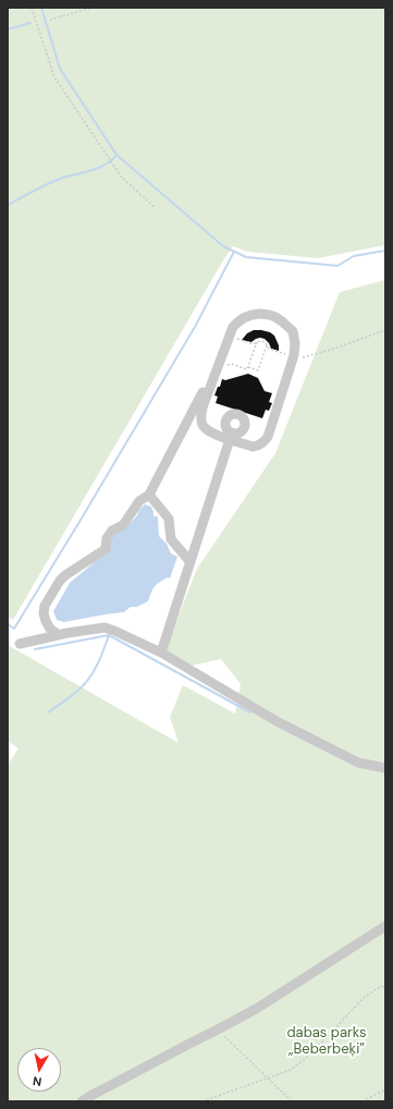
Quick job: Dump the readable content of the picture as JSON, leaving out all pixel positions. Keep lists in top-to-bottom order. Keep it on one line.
{"parks":["dabas parks „Beberbeķi”"],"north":"bottom"}
